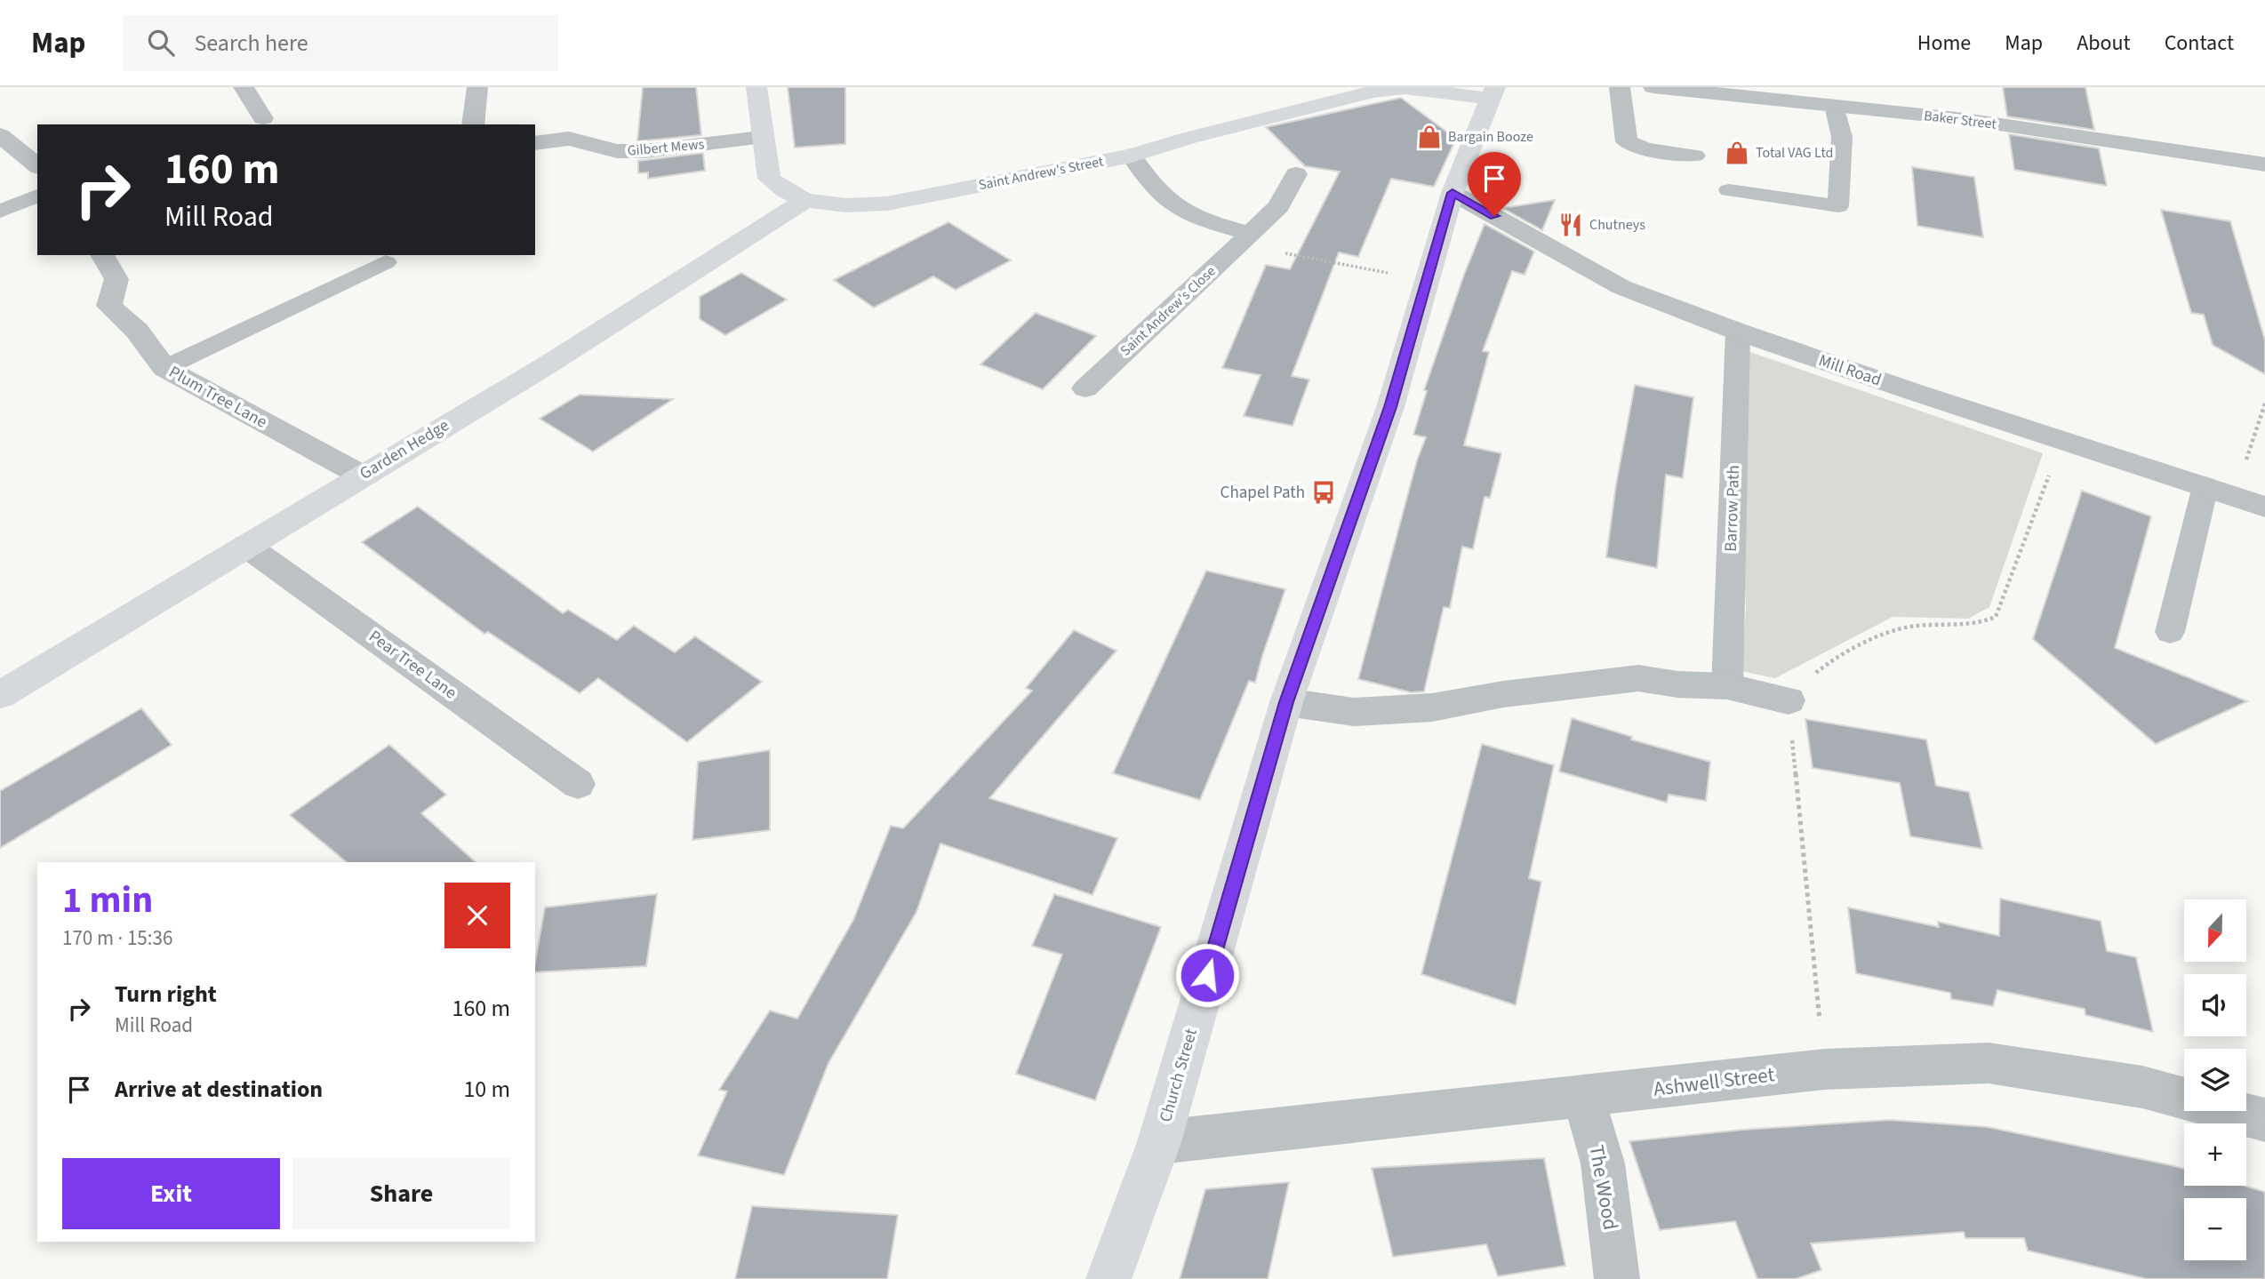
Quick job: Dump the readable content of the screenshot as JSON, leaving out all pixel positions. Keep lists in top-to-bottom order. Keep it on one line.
{"streets":{"street":["Baker Street","Gilbert Mews","Saint Andrew's Street","Saint Andrew's Close","Mill Road","Plum Tree Lane","Garden Hedge","Pear Tree Lane","Church Street","Ashwell Street","The Wood"],"lane":["Barrow Path"]},"crossings":[["Gilbert Mews","Saint Andrew's Street"],["Saint Andrew's Street","Garden Hedge"],["Saint Andrew's Street","Church Street"],["Mill Road","Barrow Path"],["Mill Road","Church Street"],["Plum Tree Lane","Garden Hedge"],["Garden Hedge","Pear Tree Lane"],["Church Street","Ashwell Street"],["Ashwell Street","The Wood"]],"places":{"shop":["Bargain Booze","Total VAG Ltd"],"restaurant":["Chutneys"],"bus stop":["Chapel Path"]},"north":"bottom","page":{"header":"Map","search":"Search here","nav":["Home","Map","About","Contact"],"turn":["160 m","Mill Road"],"heading":["1 min","170 m · 15:36"],"map_buttons":["+","−"],"list":[{"name":"Turn right","note":"Mill Road","value":"160 m"},{"name":"Arrive at destination","value":"10 m"}],"buttons":["Exit","Share"]}}
